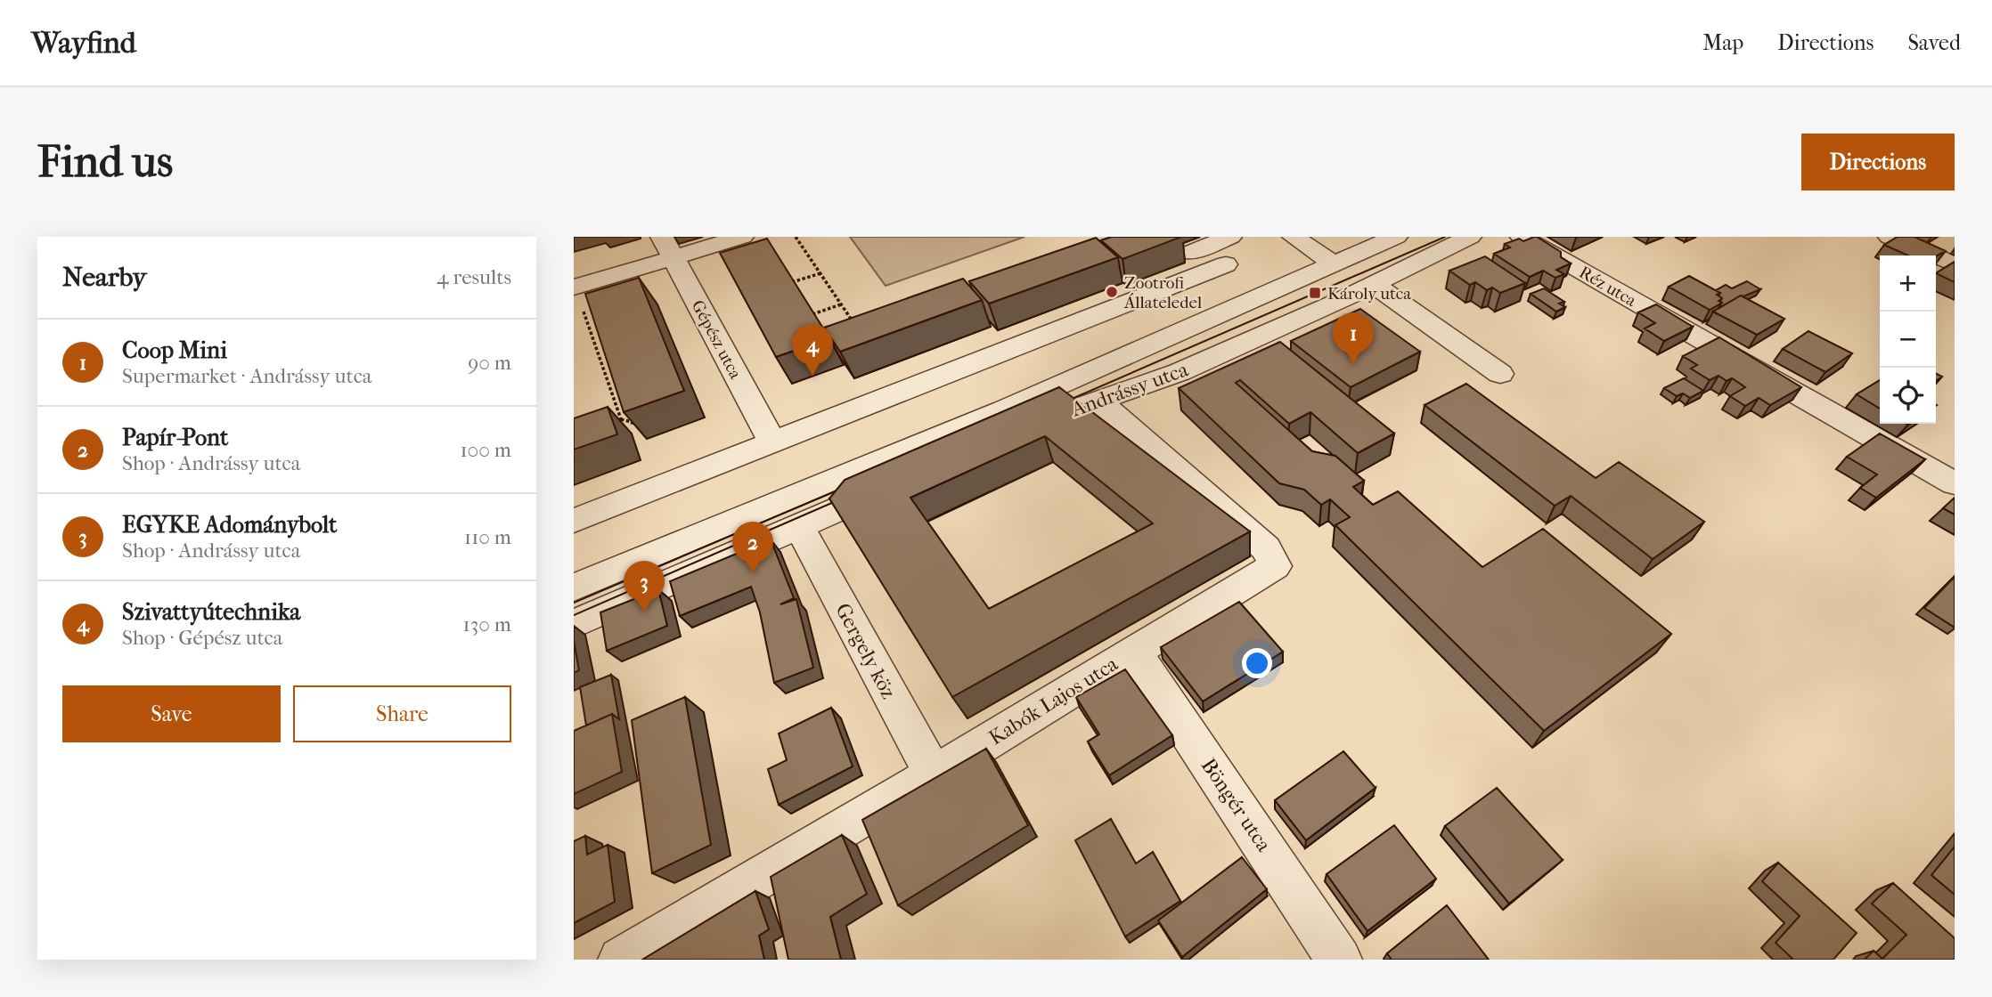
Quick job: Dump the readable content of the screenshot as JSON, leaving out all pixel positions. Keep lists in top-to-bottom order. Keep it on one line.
{"streets":{"street":["Réz utca","Gépész utca","Andrássy utca","Gergely köz","Kabók Lajos utca","Böngér utca"]},"crossings":[["Andrássy utca","Gergely köz"],["Andrássy utca","Kabók Lajos utca"],["Gergely köz","Kabók Lajos utca"],["Kabók Lajos utca","Böngér utca"]],"places":{"other":["Zootrofi Állateledel"],"transit":["Károly utca"]},"page":{"header":"Wayfind","nav":["Map","Directions","Saved"],"buttons":["Directions",["Save","Share"]],"title":"Find us","heading":["Nearby","4 results"],"map_buttons":["+","−"],"pins":["1","4","2","3"],"list":[{"mark":"1","name":"Coop Mini","note":"Supermarket · Andrássy utca","value":"90 m"},{"mark":"2","name":"Papír-Pont","note":"Shop · Andrássy utca","value":"100 m"},{"mark":"3","name":"EGYKE Adománybolt","note":"Shop · Andrássy utca","value":"110 m"},{"mark":"4","name":"Szivattyútechnika","note":"Shop · Gépész utca","value":"130 m"}]}}
